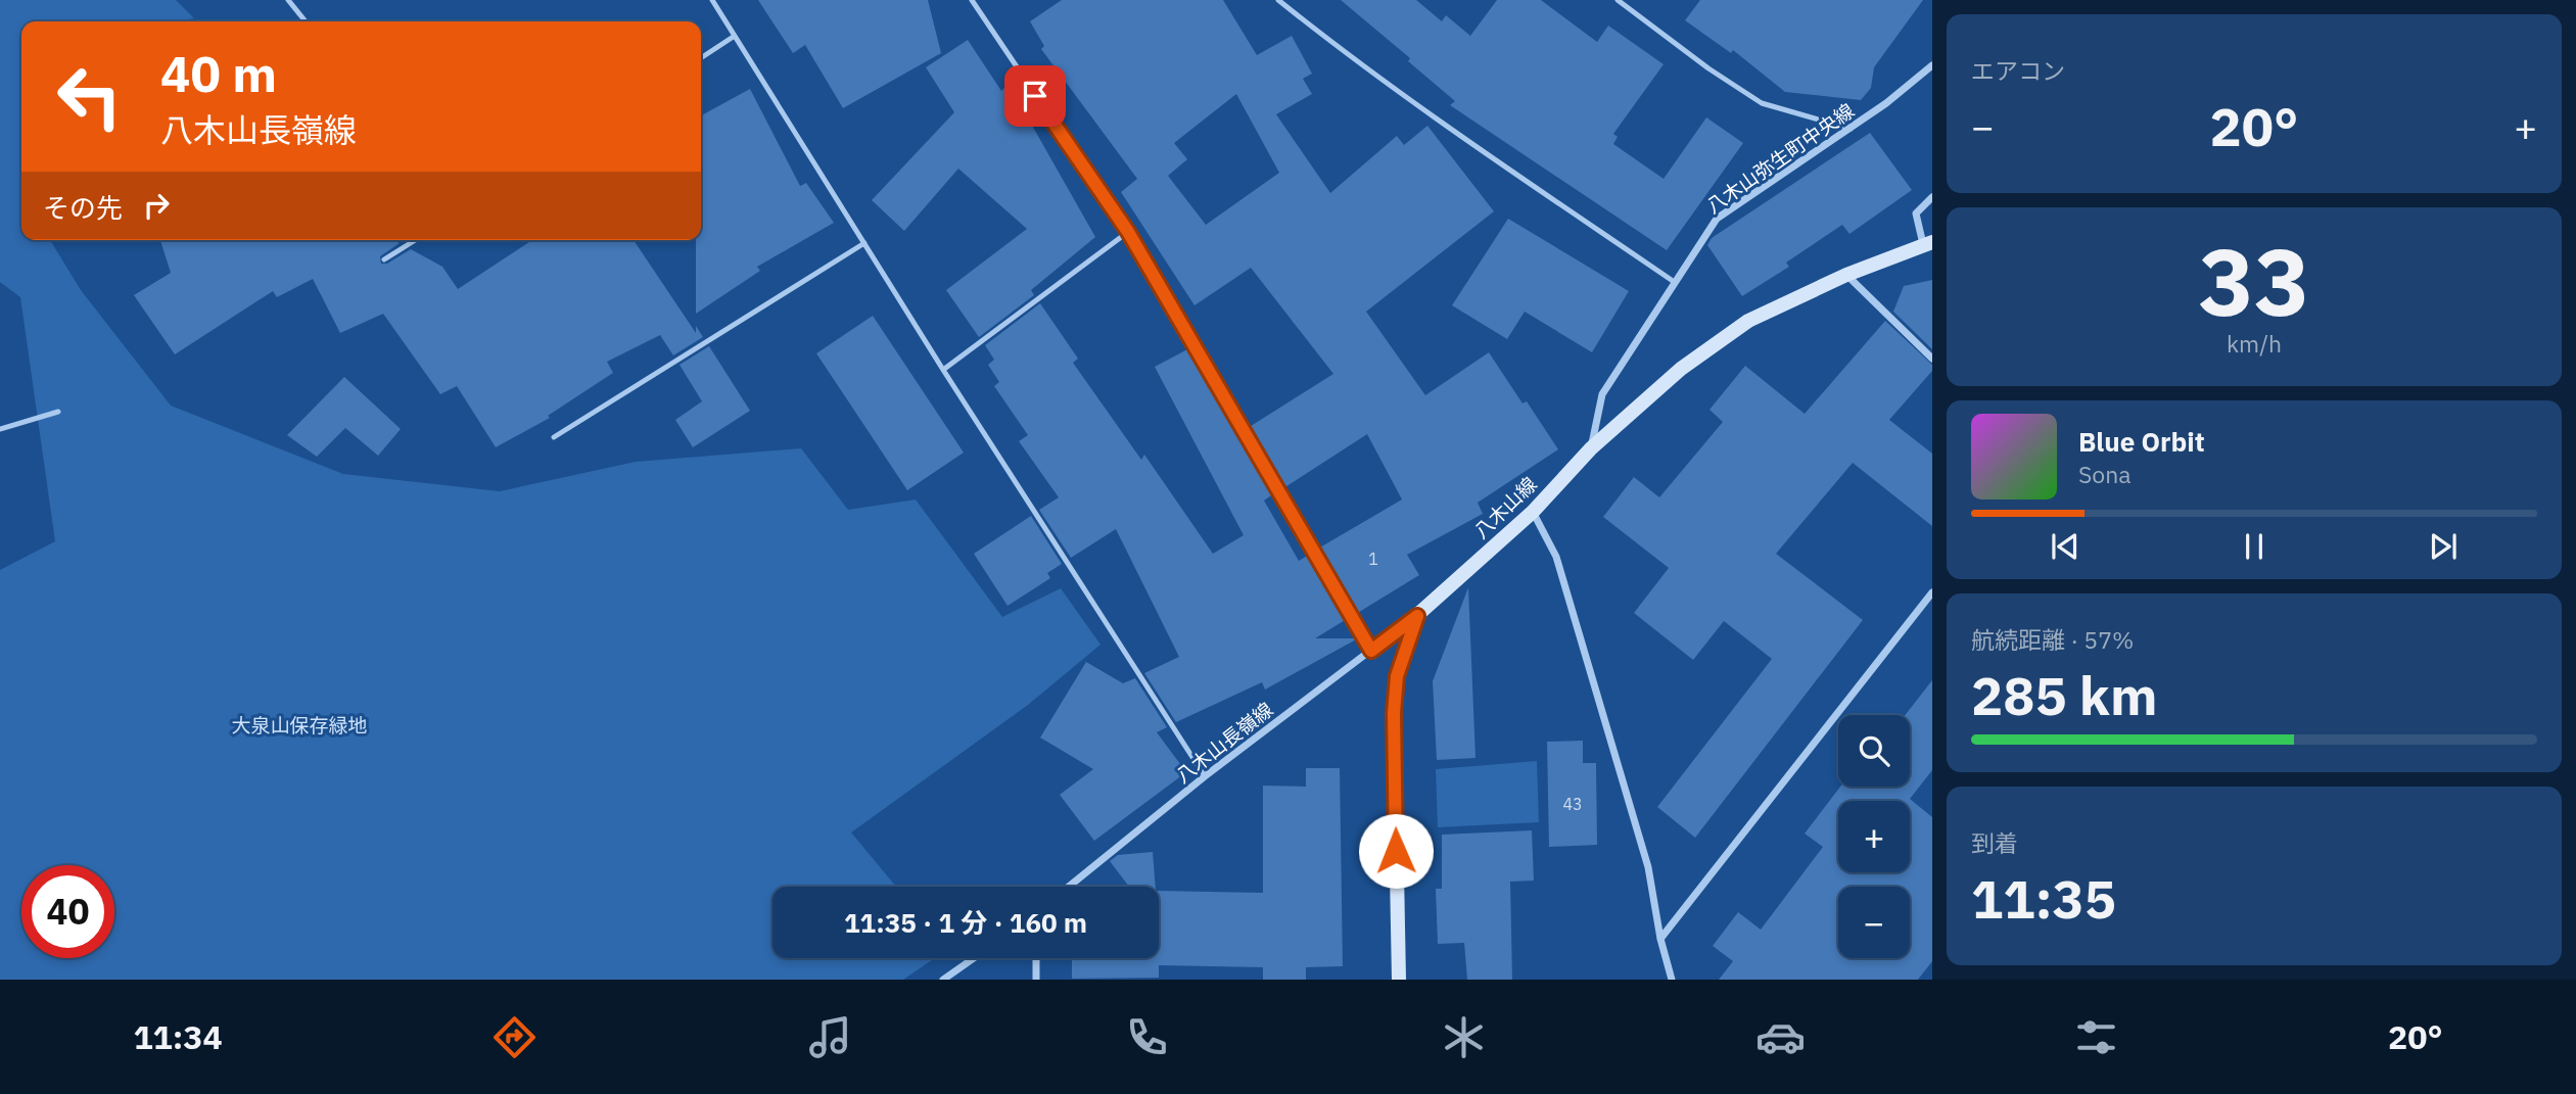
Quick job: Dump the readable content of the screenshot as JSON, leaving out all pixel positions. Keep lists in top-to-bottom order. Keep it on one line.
{"streets":{"street":["八木山弥生町中央線","八木山線","八木山長嶺線"]},"crossings":[["八木山弥生町中央線","八木山線"],["八木山線","八木山長嶺線"]],"parks":["大泉山保存緑地"],"house_numbers":["1","43"],"page":{"tile":["エアコン",["33","km/h"],["航続距離 · 57%","285 km"],["到着","11:35"]],"turn":["40 m","八木山長嶺線"],"heat":["−","20°","+"],"then":"その先","song":["Blue Orbit","Sona"],"map_buttons":["+","−"],"limit":"40","trip":"11:35 · 1 分 · 160 m","tabs":["11:34","20°"]}}
